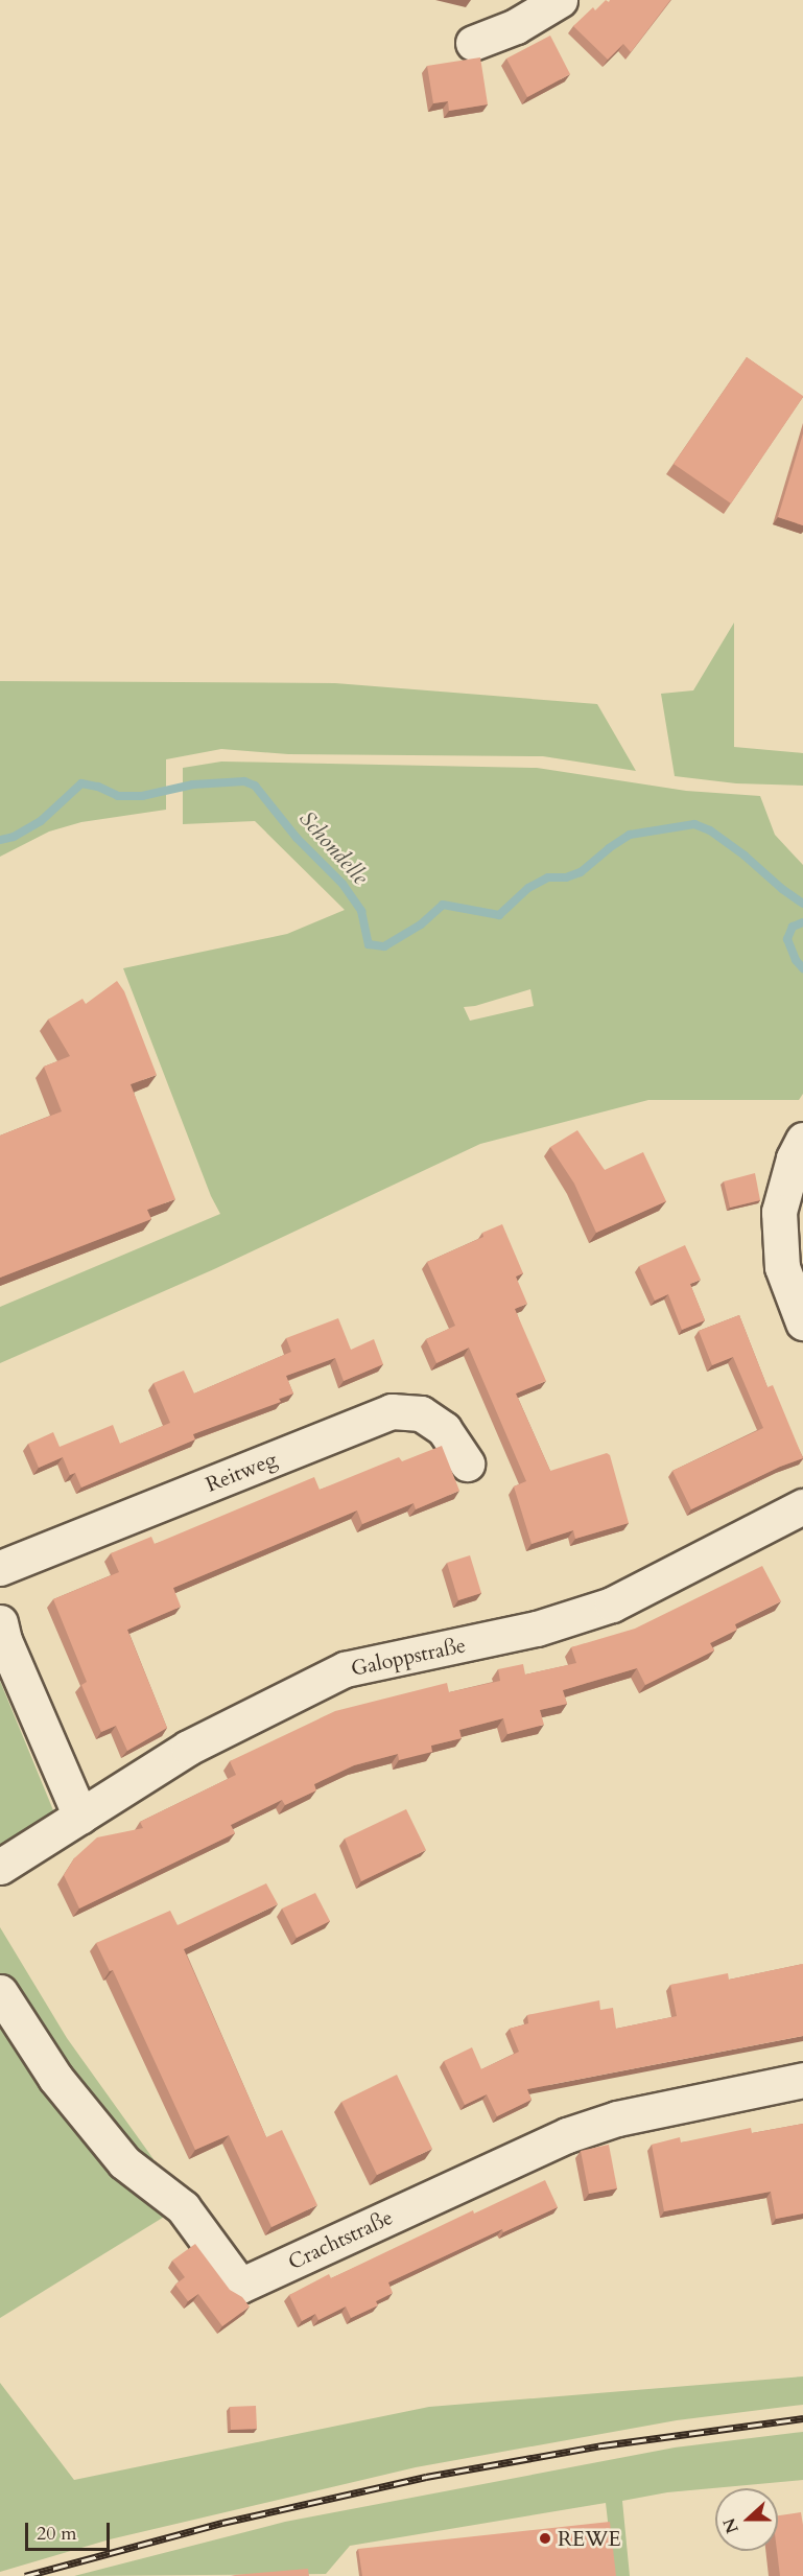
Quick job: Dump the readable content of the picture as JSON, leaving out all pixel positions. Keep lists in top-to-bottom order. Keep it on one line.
{"streets":{"street":["Reitweg","Galoppstraße","Crachtstraße"]},"water":["Schondelle"],"places":["REWE"],"scale_bar":"20 m","north":"left"}
